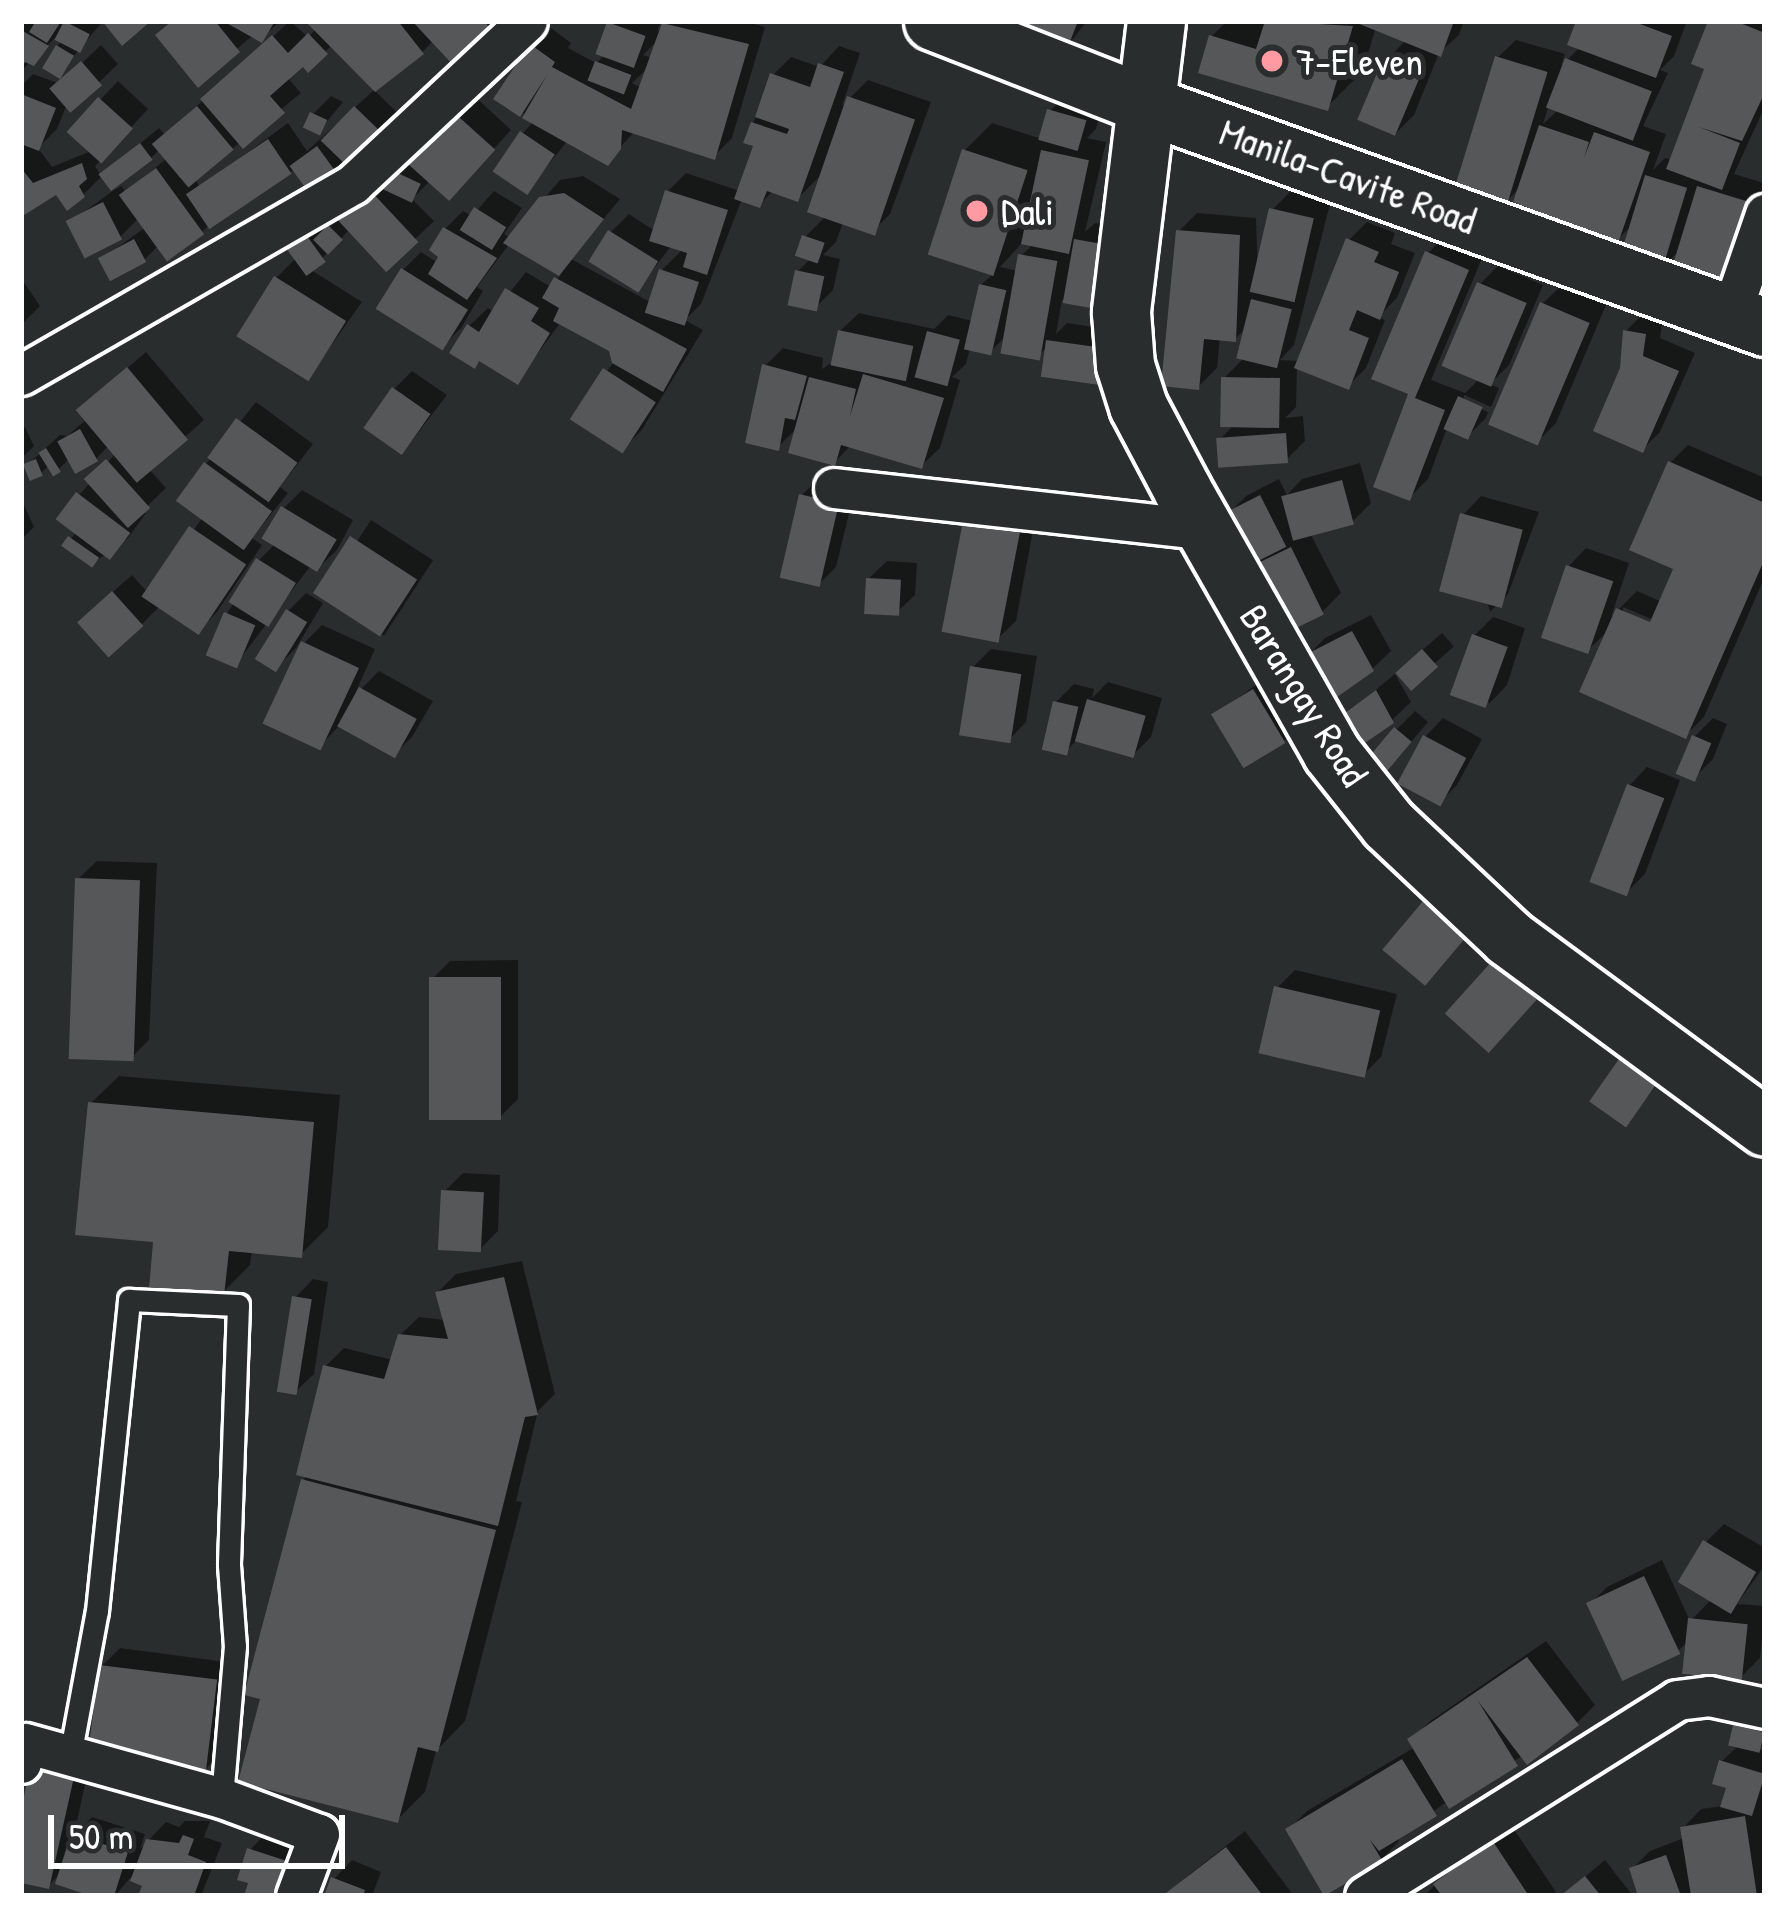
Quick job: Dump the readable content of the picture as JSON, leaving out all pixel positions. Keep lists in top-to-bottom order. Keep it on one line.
{"streets":{"street":["Manila-Cavite Road","Barangay Road"]},"crossings":[["Manila-Cavite Road","Barangay Road"]],"places":["7-Eleven","Dali"],"scale_bar":"50 m"}
